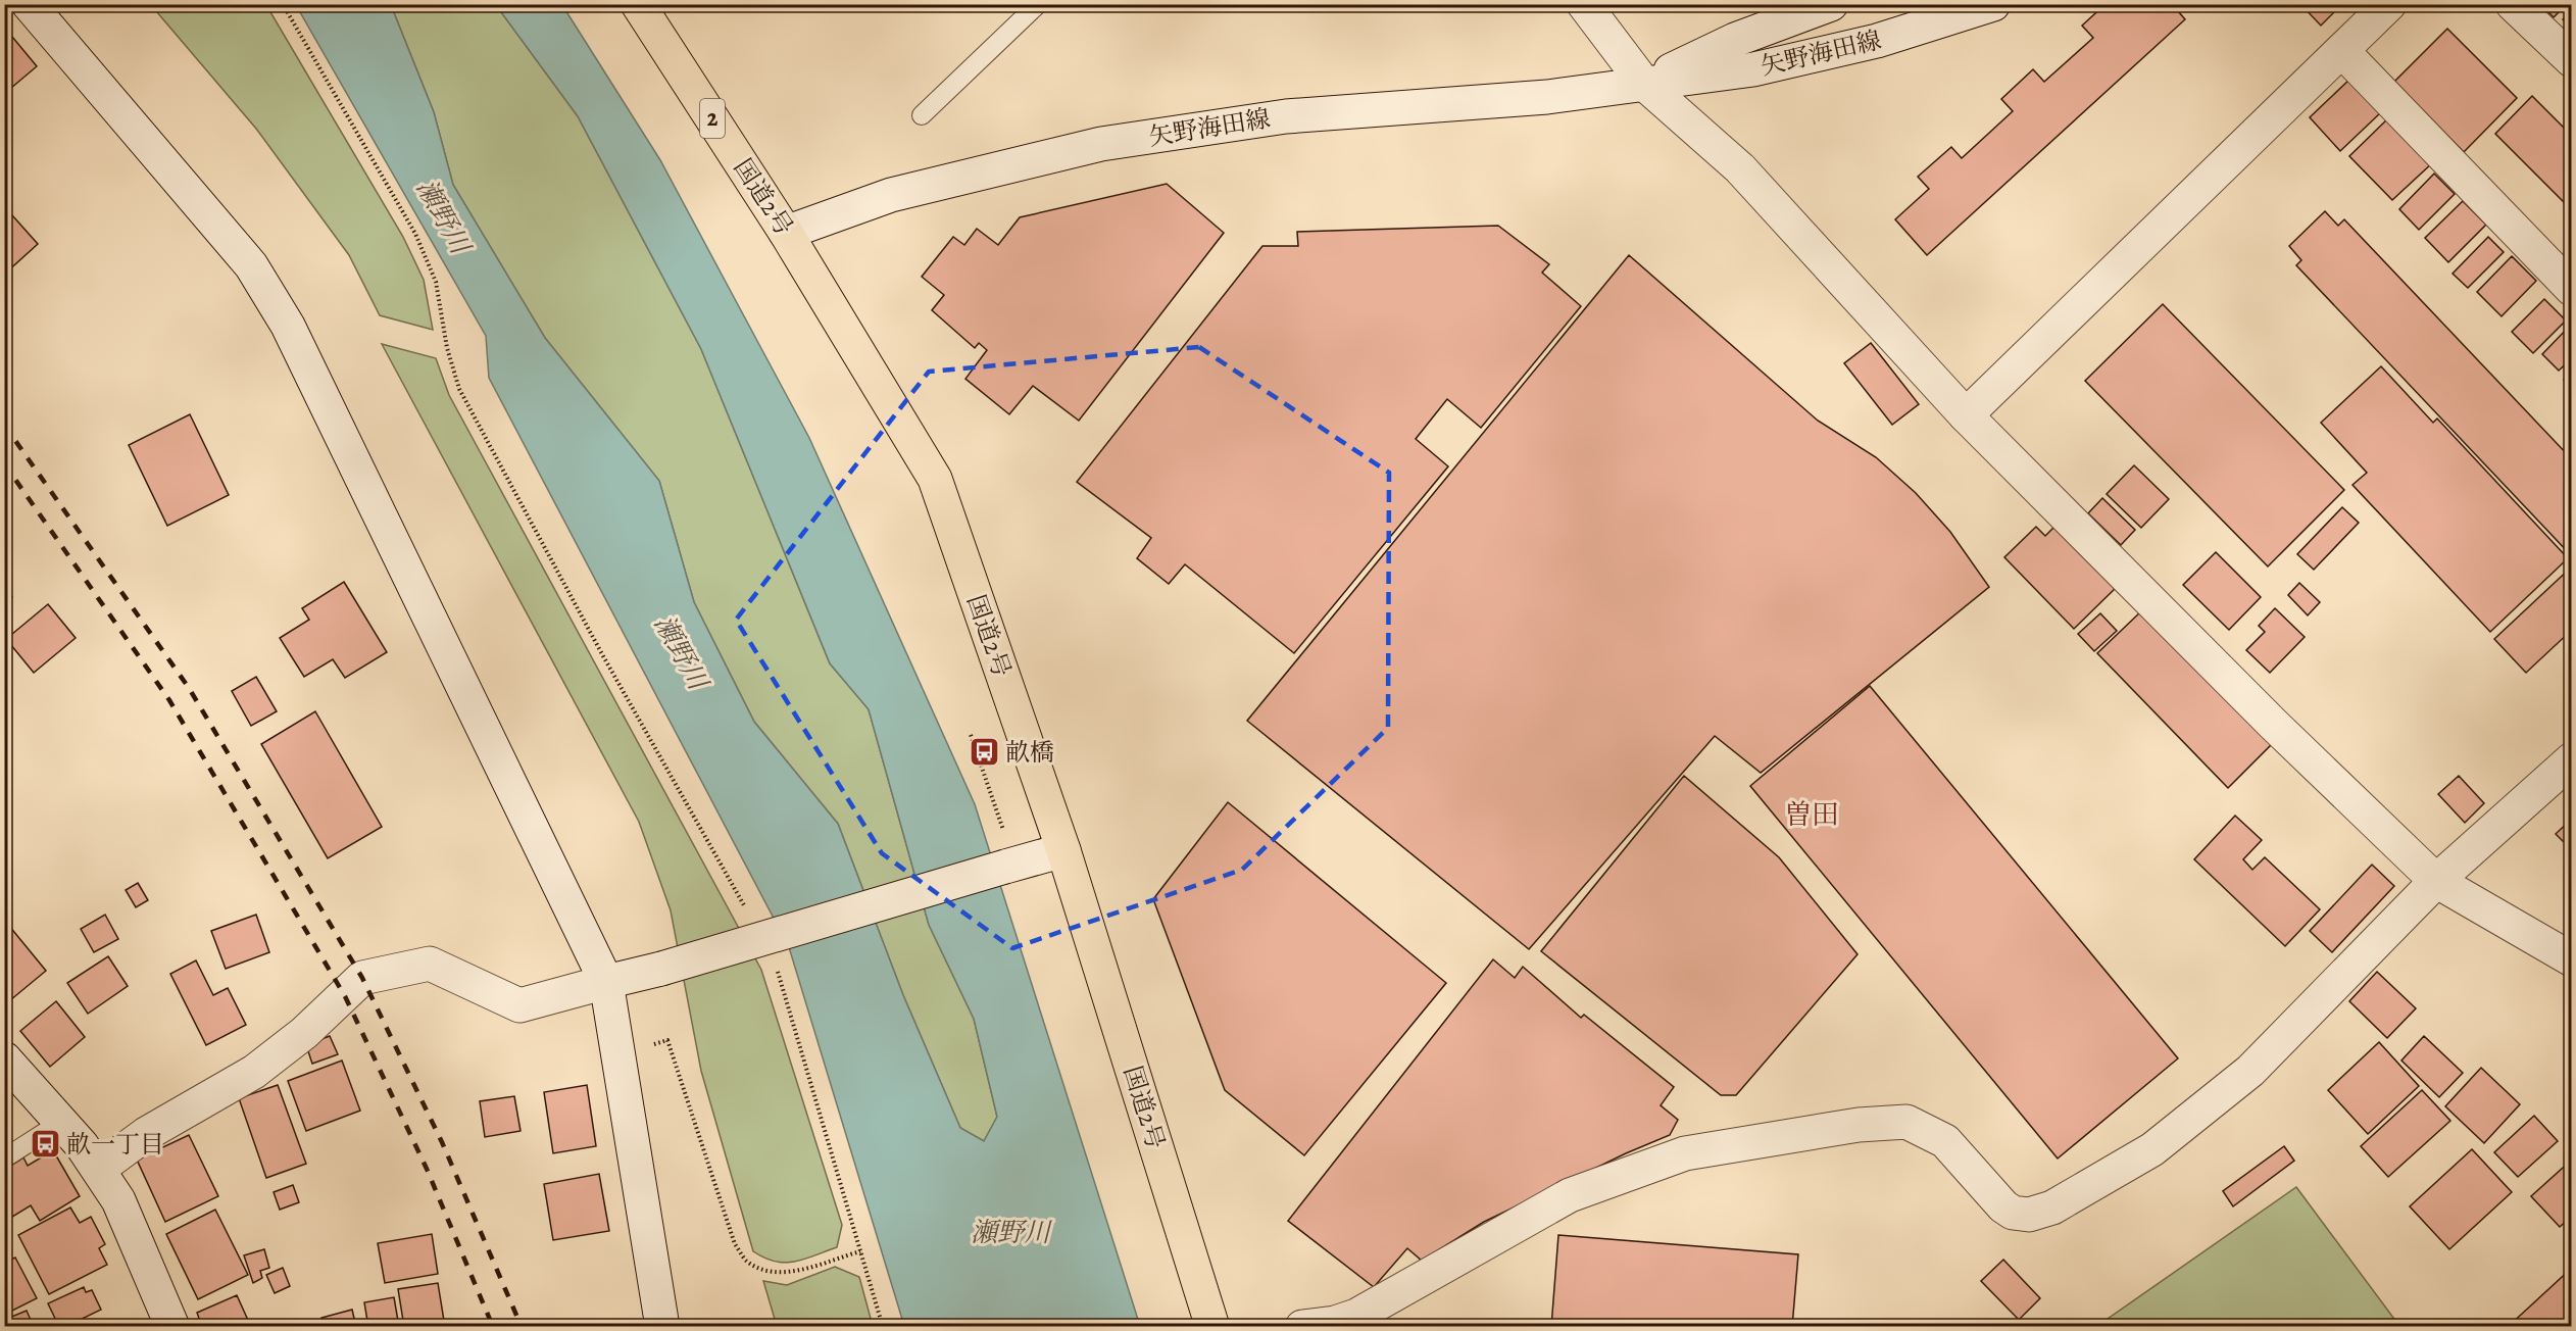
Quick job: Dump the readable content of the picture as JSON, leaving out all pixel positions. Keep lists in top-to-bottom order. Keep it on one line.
{"streets":{"highway":["2","国道2号"],"street":["矢野海田線"]},"crossings":[["矢野海田線","国道2号"]],"districts":["曽田"],"water":["瀬野川"],"places":{"bus stop":["畝橋","畝一丁目"]}}
